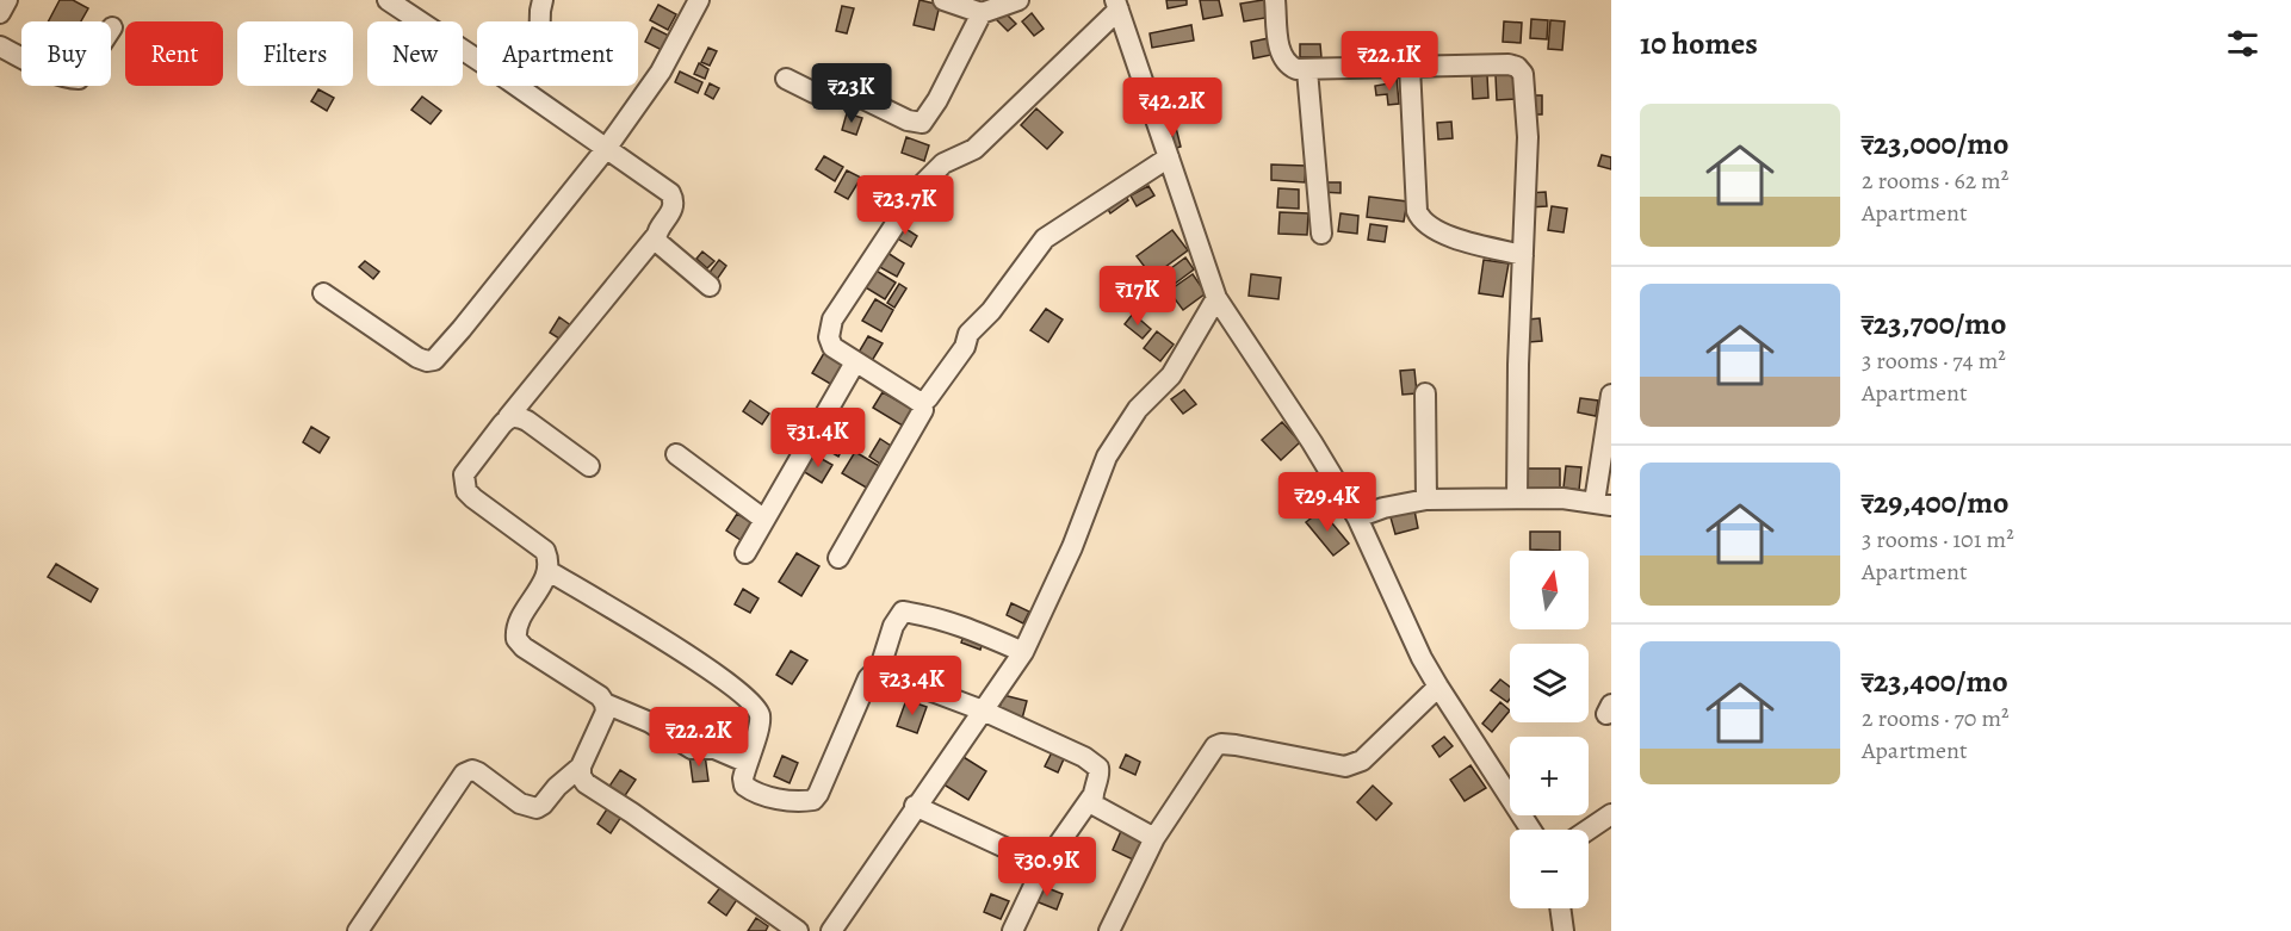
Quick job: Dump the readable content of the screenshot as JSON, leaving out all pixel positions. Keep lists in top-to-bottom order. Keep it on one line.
{"north":"top","page":{"heading":"10 homes","chip":["Buy","Rent","Filters","New","Apartment"],"price":["₹22.1K","₹23K","₹42.2K","₹23.7K","₹17K","₹31.4K","₹29.4K","₹23.4K","₹22.2K","₹30.9K"],"list":[{"name":"₹23,000/mo","note":"2 rooms · 62 m² · Apartment"},{"name":"₹23,700/mo","note":"3 rooms · 74 m² · Apartment"},{"name":"₹29,400/mo","note":"3 rooms · 101 m² · Apartment"},{"name":"₹23,400/mo","note":"2 rooms · 70 m² · Apartment"}],"map_buttons":["+","−"]}}
